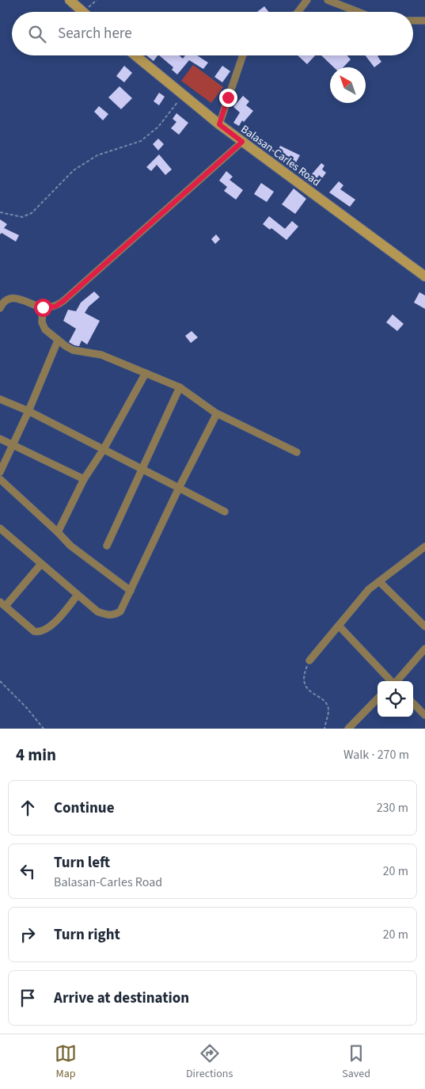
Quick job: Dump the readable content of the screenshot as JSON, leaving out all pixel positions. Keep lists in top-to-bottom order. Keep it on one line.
{"streets":{"main road":["Balasan-Carles Road"]},"north":"top left","page":{"search":"Search here","heading":["4 min","Walk · 270 m"],"list":[["Continue","230 m"],["Turn left","Balasan-Carles Road","20 m"],["Turn right","20 m"],"Arrive at destination"],"nav":["Map","Directions","Saved"]}}
